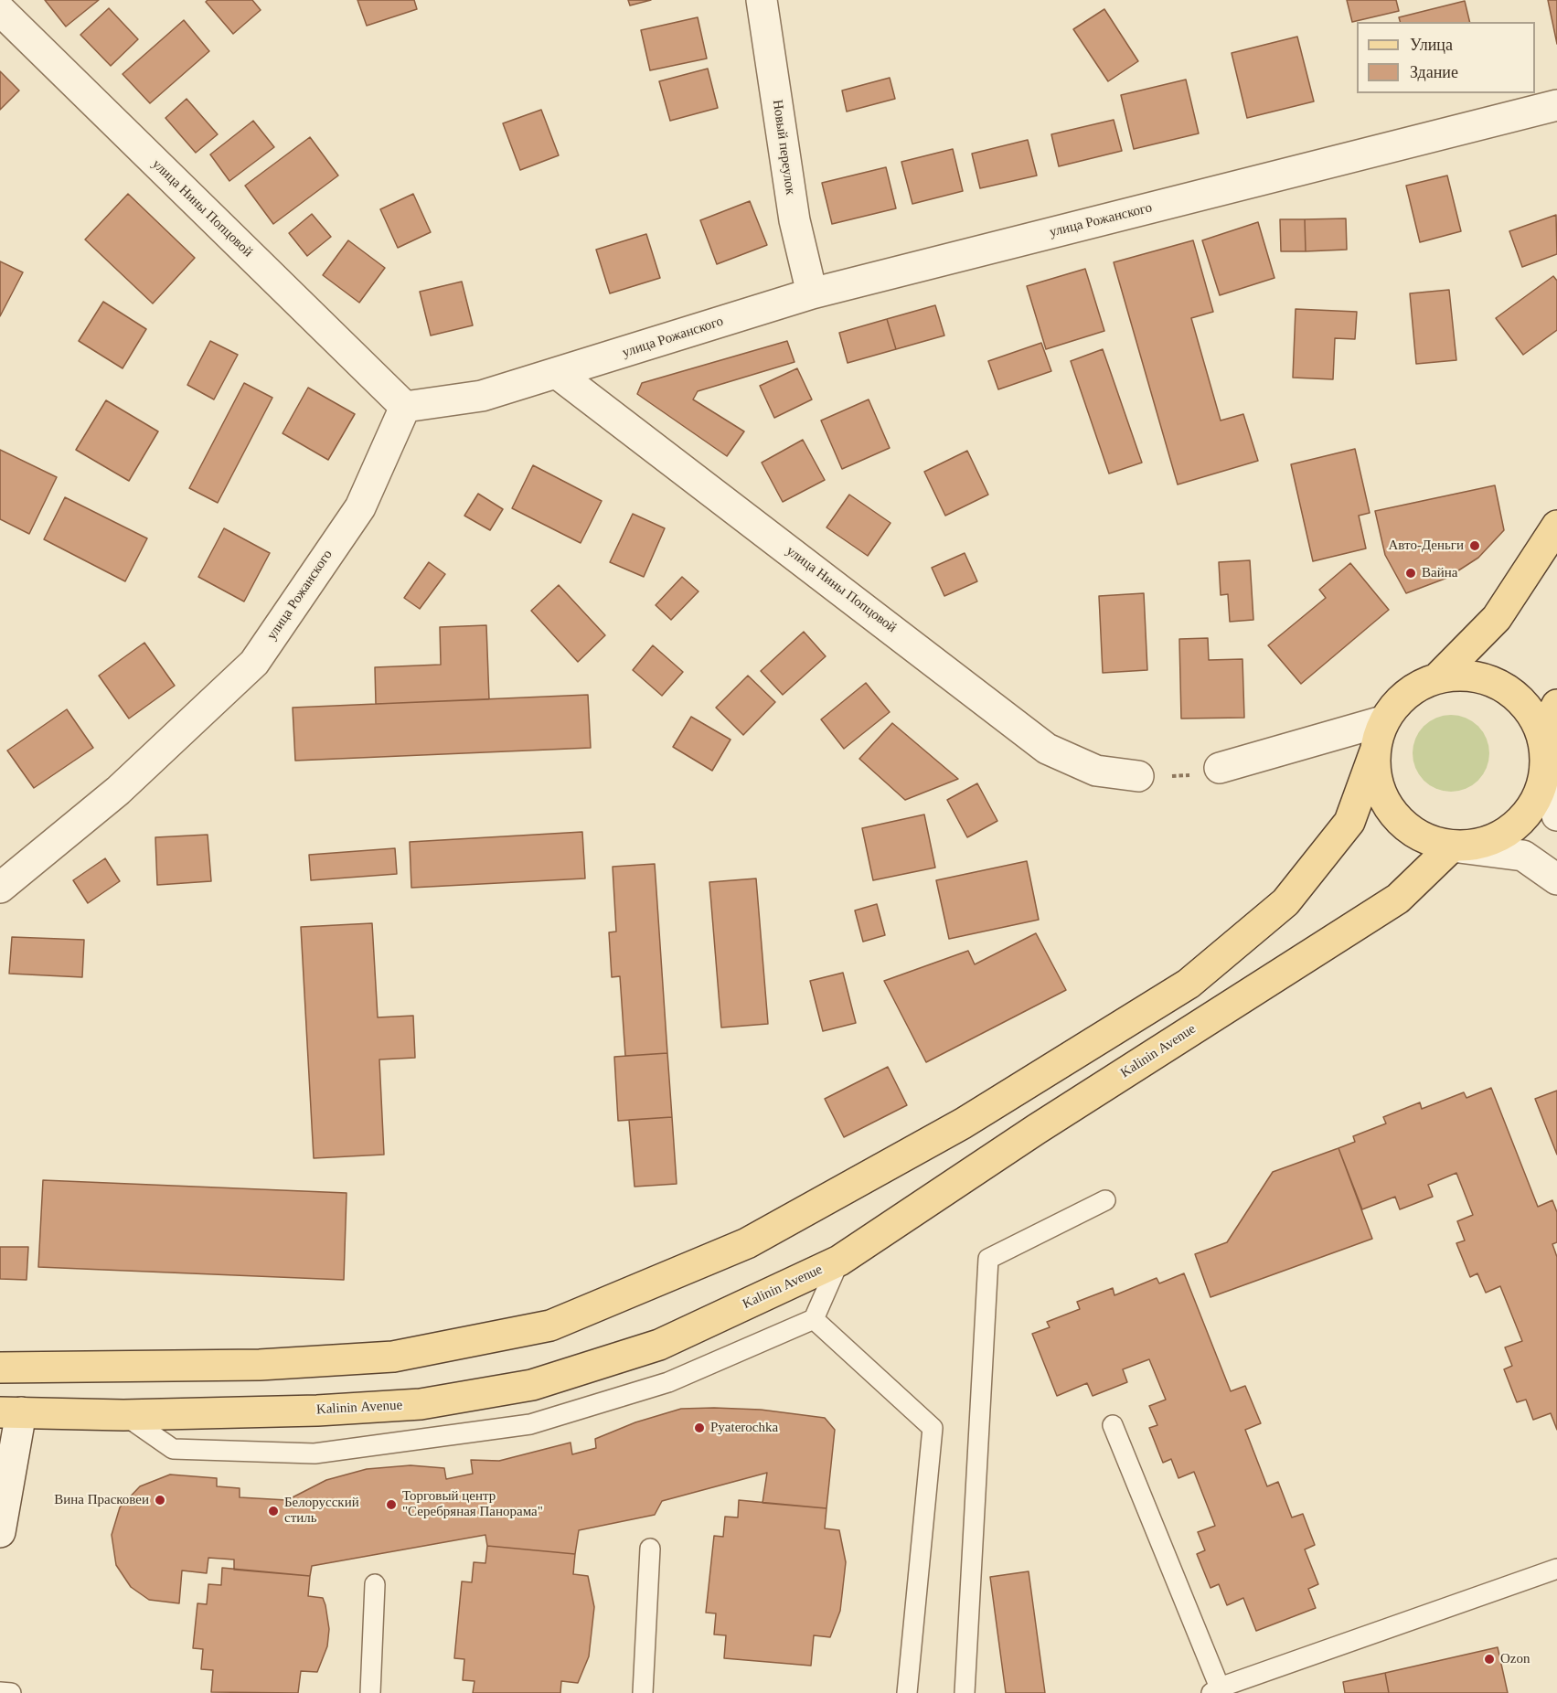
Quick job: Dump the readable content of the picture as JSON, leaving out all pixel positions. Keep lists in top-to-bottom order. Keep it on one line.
{"streets":{"main road":["Kalinin Avenue"],"street":["Новый переулок","улица Нины Попцовой","улица Рожанского"]},"crossings":[["Новый переулок","улица Рожанского"],["улица Нины Попцовой","улица Рожанского"]],"places":["Авто-Деньги","Вайна","Pyaterochka","Вина Прасковеи","Торговый центр \"Серебряная Панорама\"","Белорусский стиль","Ozon"],"legend":["Улица","Здание"]}
